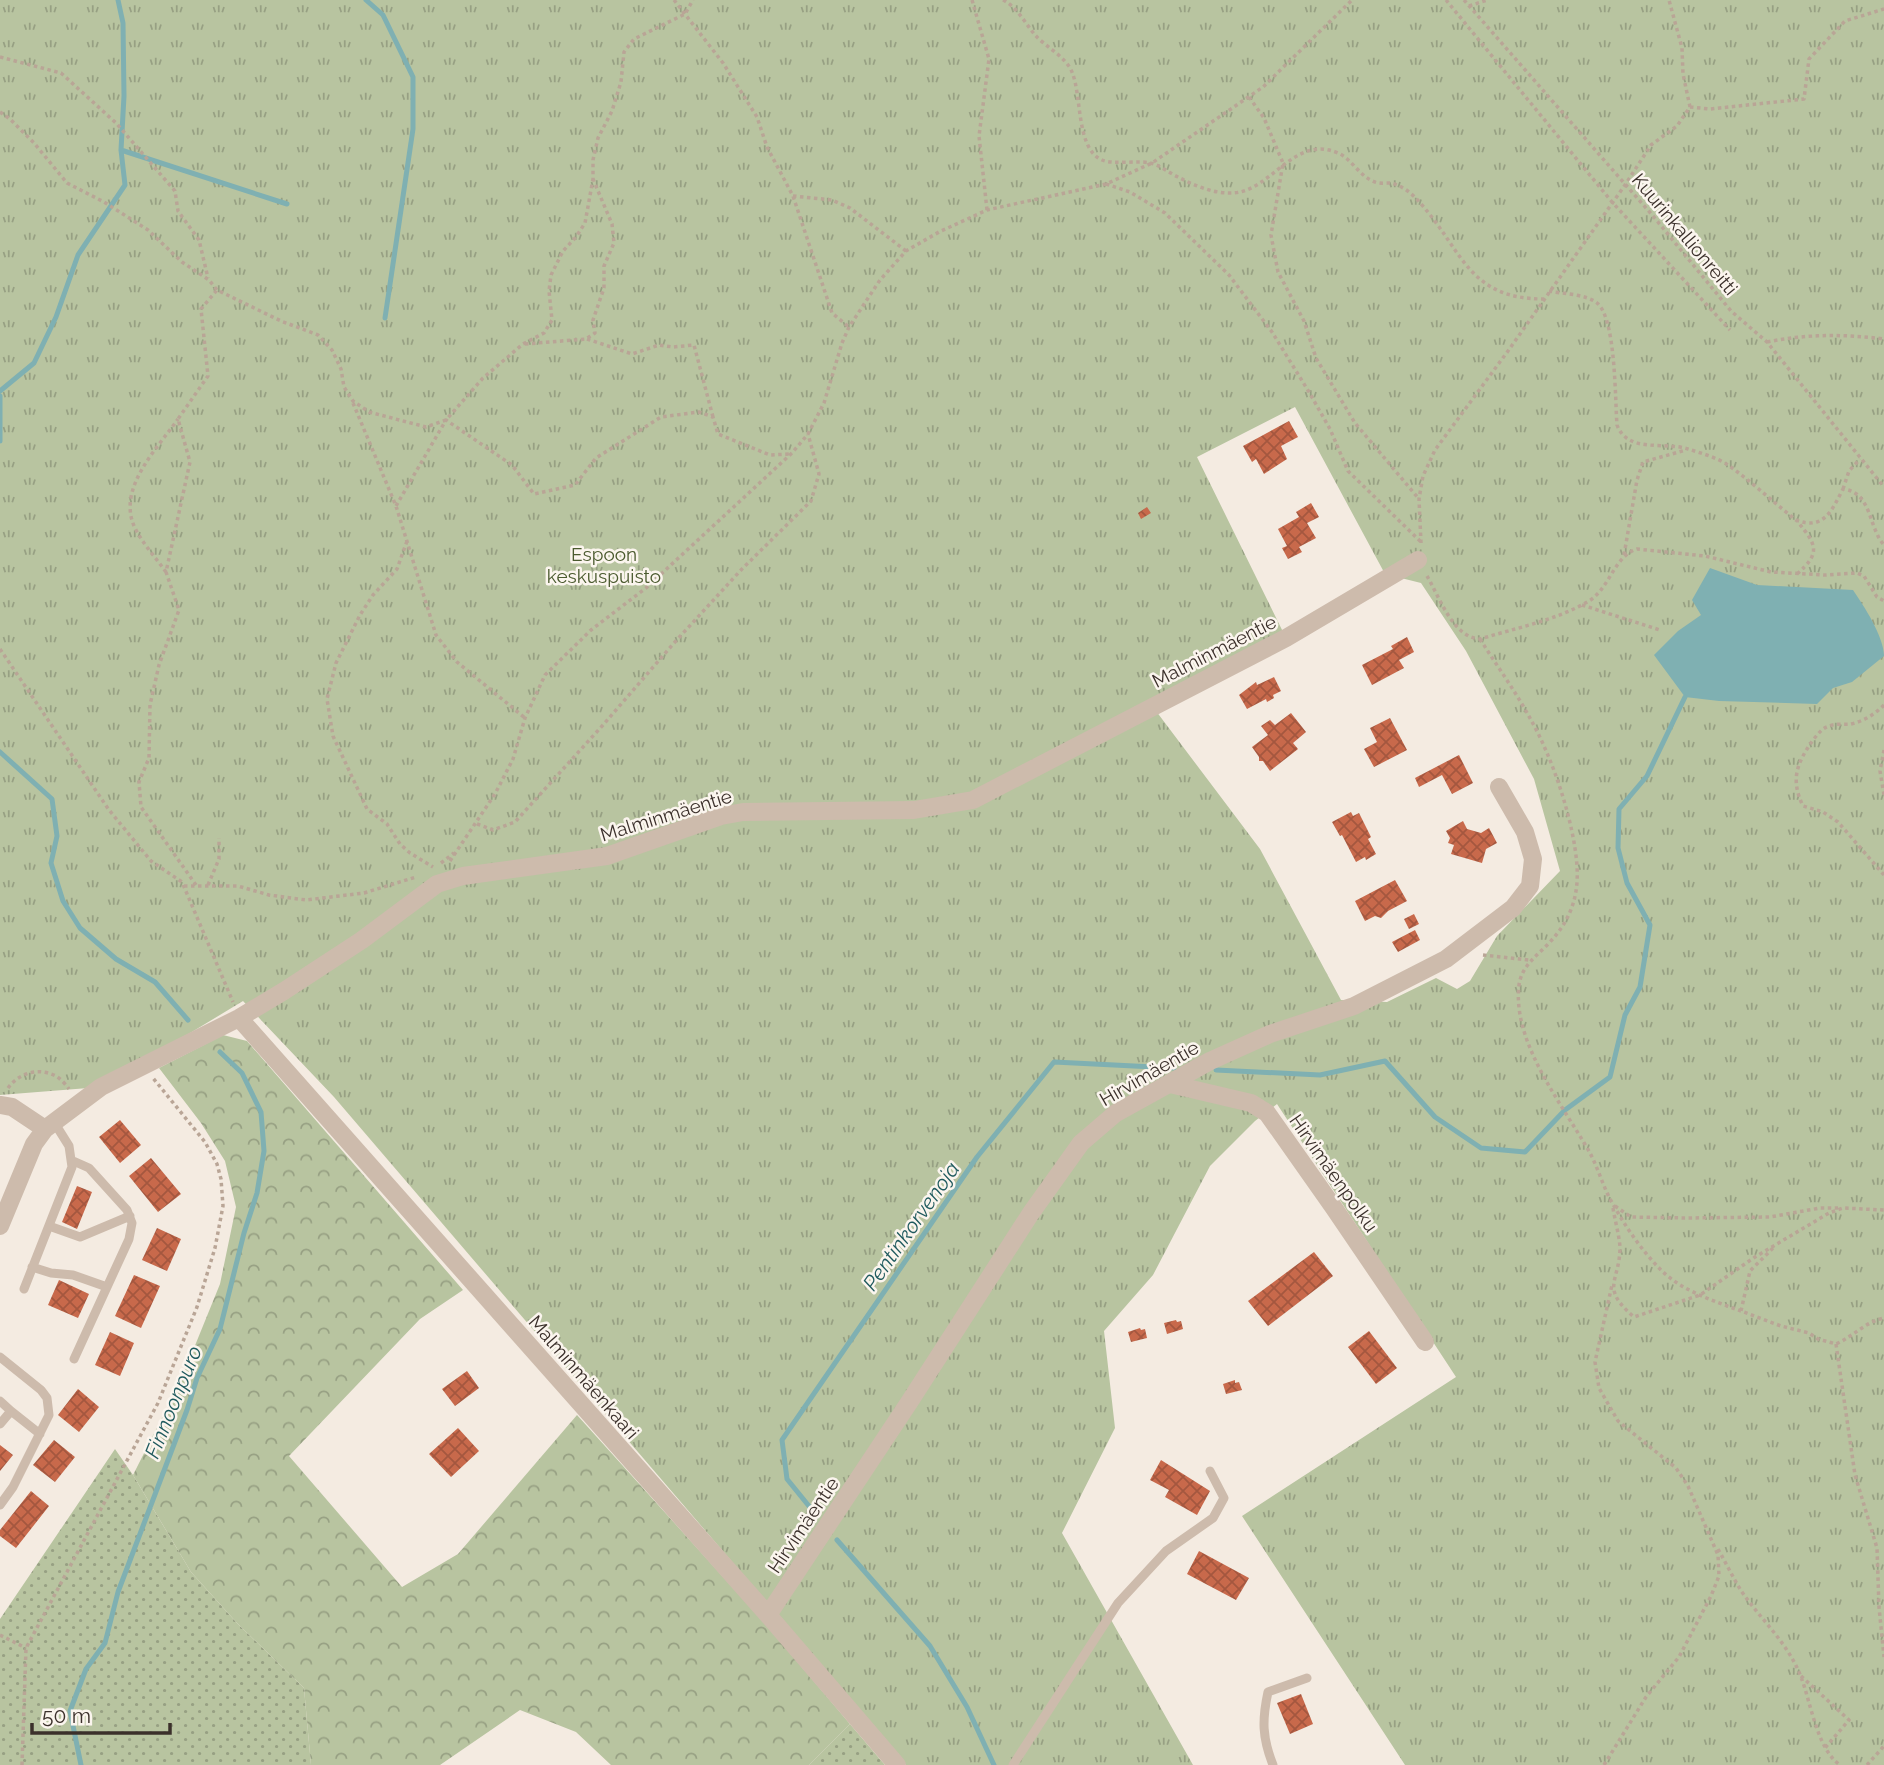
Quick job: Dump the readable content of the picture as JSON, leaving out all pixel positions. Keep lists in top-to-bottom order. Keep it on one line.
{"streets":{"street":["Malminmäentie","Hirvimäentie","Hirvimäenpolku","Malminmäenkaari"],"path":["Kuurinkallionreitti"]},"crossings":[["Malminmäentie","Malminmäenkaari"],["Hirvimäentie","Hirvimäenpolku"],["Hirvimäentie","Malminmäenkaari"]],"water":["Pentinkorvenoja","Finnoonpuro"],"parks":["Espoon keskuspuisto"],"scale_bar":"50 m"}
